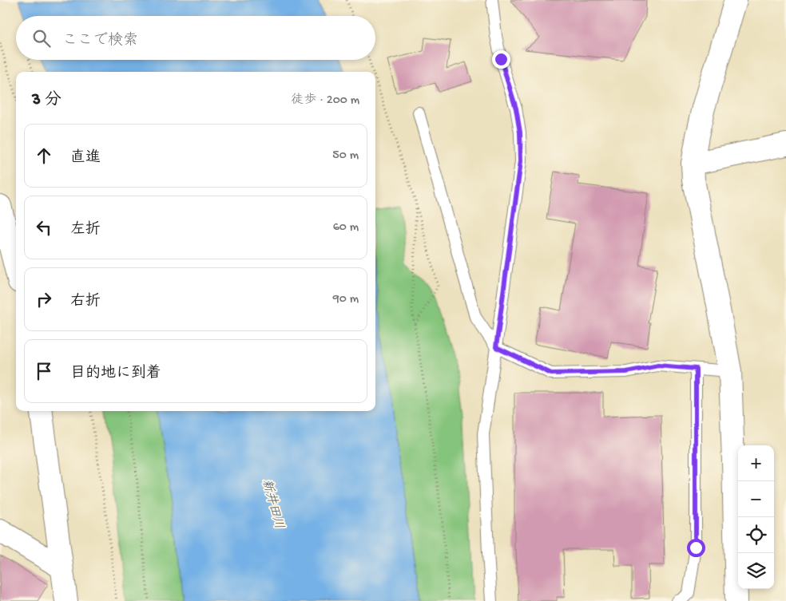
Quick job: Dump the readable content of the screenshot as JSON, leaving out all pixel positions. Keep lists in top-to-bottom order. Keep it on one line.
{"water":["新井田川"],"page":{"search":"ここで検索","heading":["3 分","徒歩 · 200 m"],"list":[["直進","50 m"],["左折","60 m"],["右折","90 m"],"目的地に到着"],"map_buttons":["+","−"]}}
